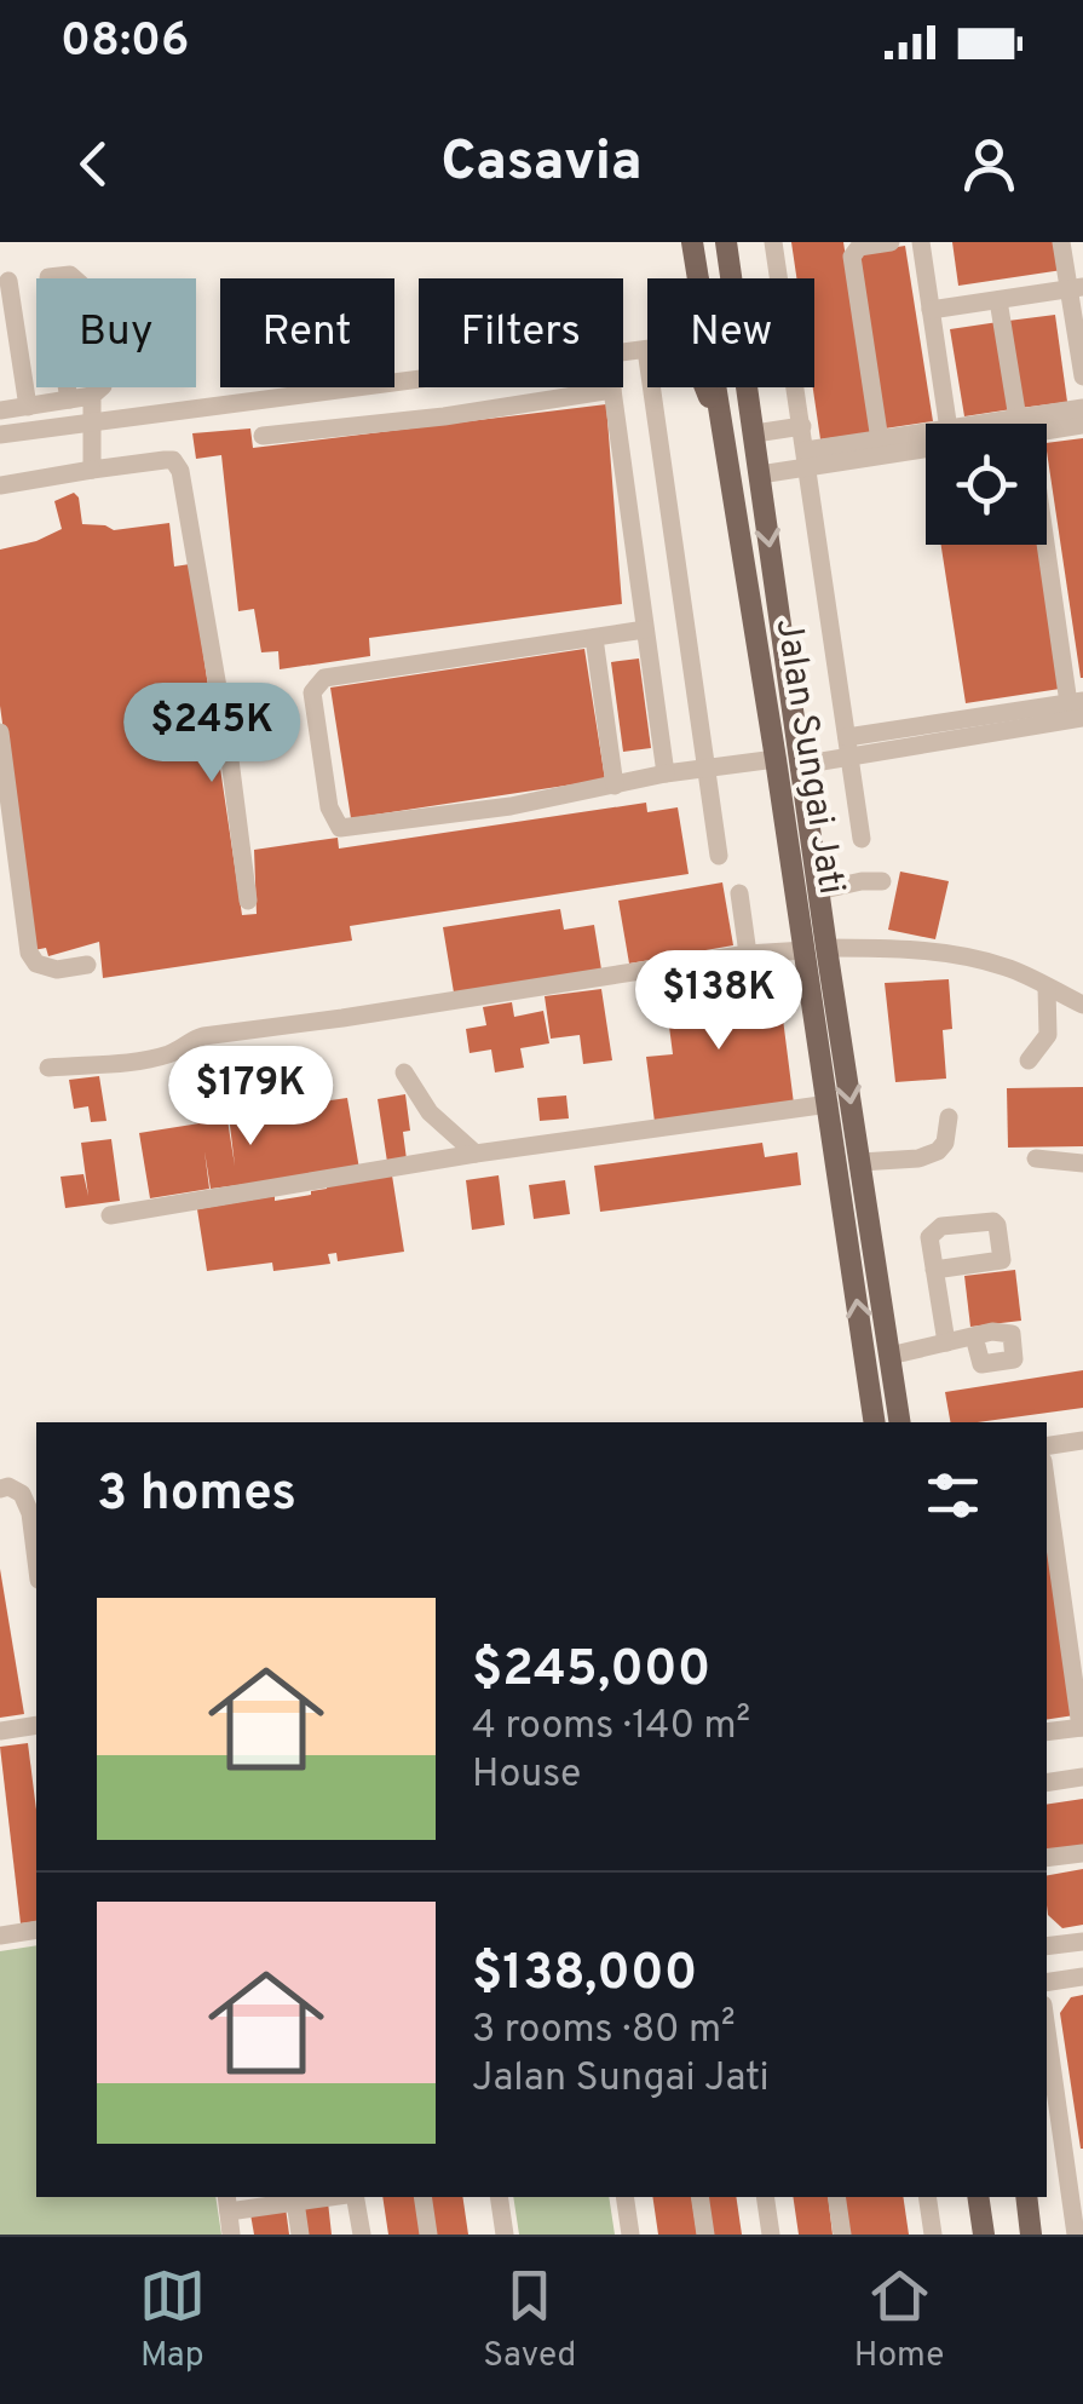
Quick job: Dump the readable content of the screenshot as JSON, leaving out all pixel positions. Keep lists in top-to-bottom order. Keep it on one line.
{"streets":{"main road":["Jalan Sungai Jati"]},"page":{"status":"08:06","header":"Casavia","chip":["Buy","Rent","Filters","New"],"price":["$245K","$138K","$179K"],"heading":"3 homes","list":[{"name":"$245,000","note":"4 rooms · 140 m² · House"},{"name":"$138,000","note":"3 rooms · 80 m² · Jalan Sungai Jati"}],"tabs":["Map","Saved","Home"]}}
